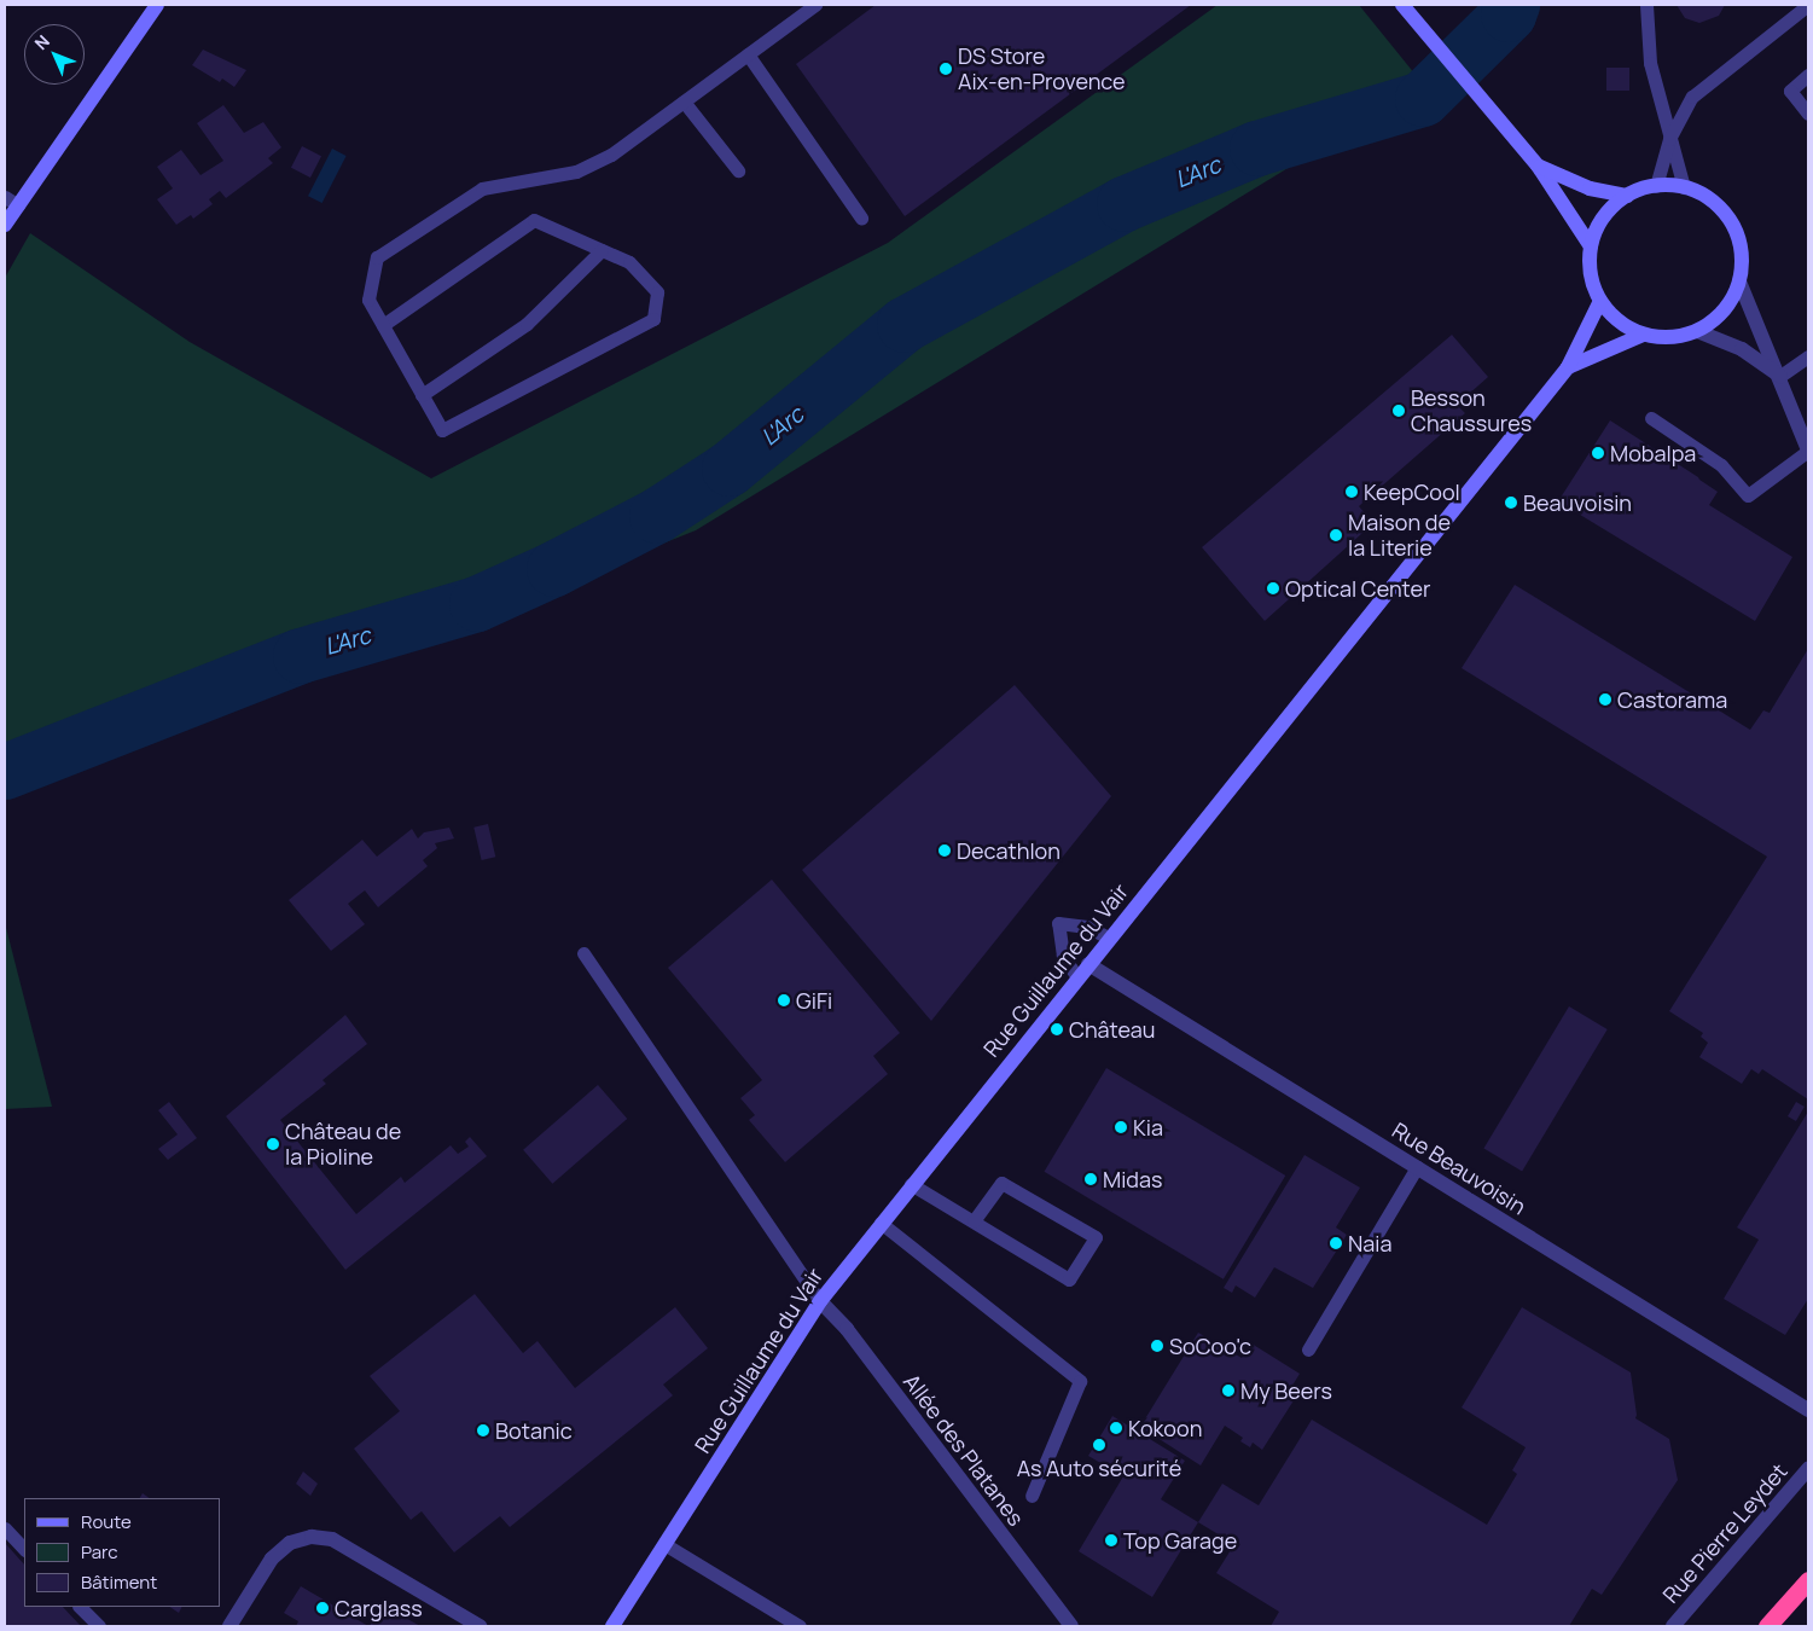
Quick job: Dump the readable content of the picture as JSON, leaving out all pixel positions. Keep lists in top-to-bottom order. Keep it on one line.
{"streets":{"main road":["Rue Guillaume du Vair"],"street":["Rue Beauvoisin","Allée des Platanes","Rue Pierre Leydet"]},"crossings":[["Rue Guillaume du Vair","Rue Beauvoisin"],["Rue Guillaume du Vair","Allée des Platanes"]],"water":["L'Arc"],"places":["DS Store Aix-en-Provence","Besson Chaussures","Mobalpa","KeepCool","Beauvoisin","Maison de la Literie","Optical Center","Castorama","Decathlon","GiFi","Château","Kia","Château de la Pioline","Midas","Naia","SoCoo'c","My Beers","Kokoon","Botanic","As Auto sécurité","Top Garage","Carglass"],"legend":["Route","Parc","Bâtiment"],"north":"top left"}
